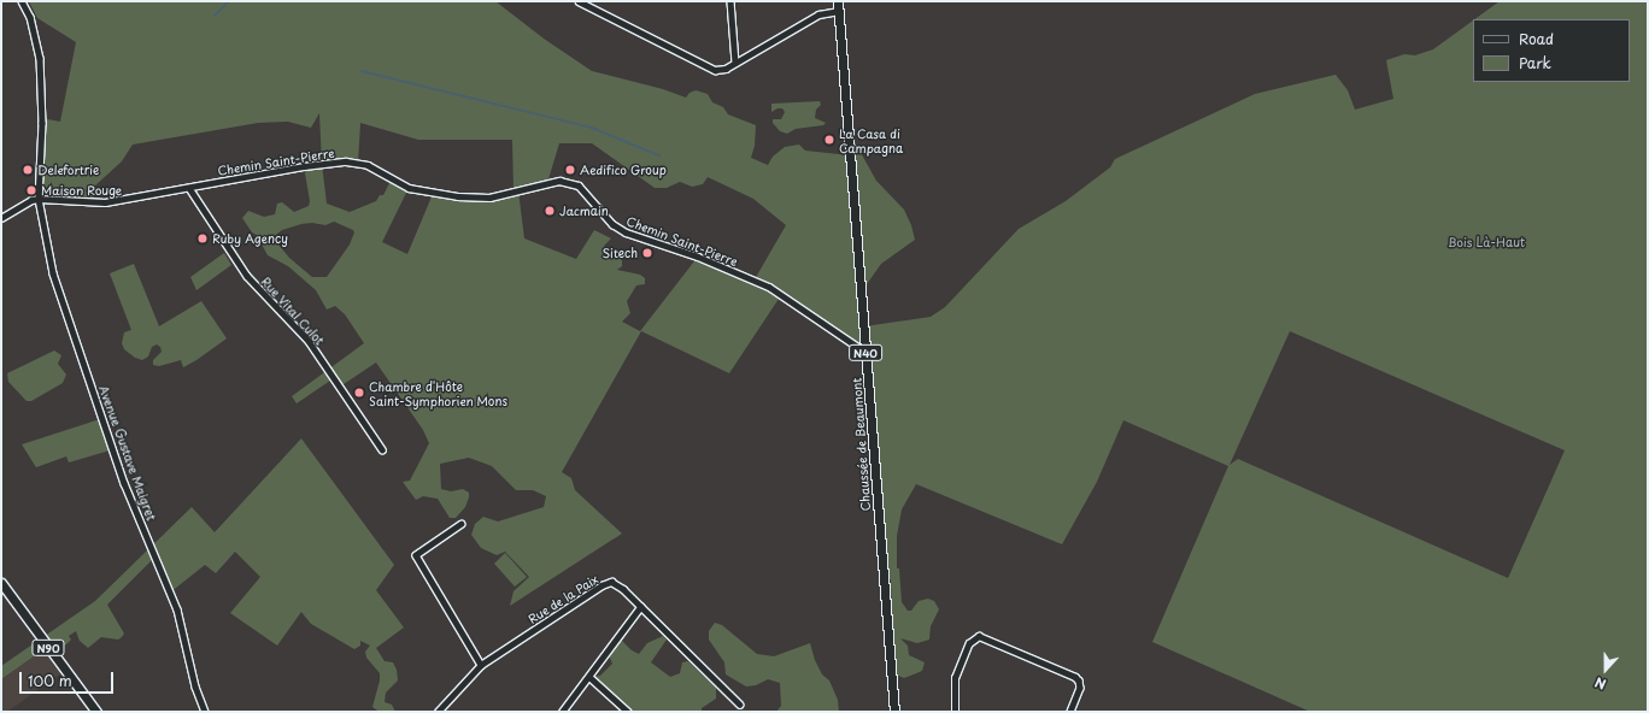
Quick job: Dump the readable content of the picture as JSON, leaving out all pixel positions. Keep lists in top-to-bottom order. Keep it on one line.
{"streets":{"main road":["N40","Chaussée de Beaumont","N90"],"street":["Chemin Saint-Pierre","Rue Vital Culot","Avenue Gustave Maigret","Rue de la Paix"]},"crossings":[["Chemin Saint-Pierre","Rue Vital Culot"],["Chemin Saint-Pierre","Chaussée de Beaumont"],["Chemin Saint-Pierre","Avenue Gustave Maigret"]],"parks":["Bois Là-Haut"],"places":["La Casa di Campagna","Delefortrie","Aedifico Group","Maison Rouge","Jacmain","Ruby Agency","Sitech","Chambre d'Hôte Saint-Symphorien Mons"],"legend":["Road","Park"],"scale_bar":"100 m","north":"bottom"}
